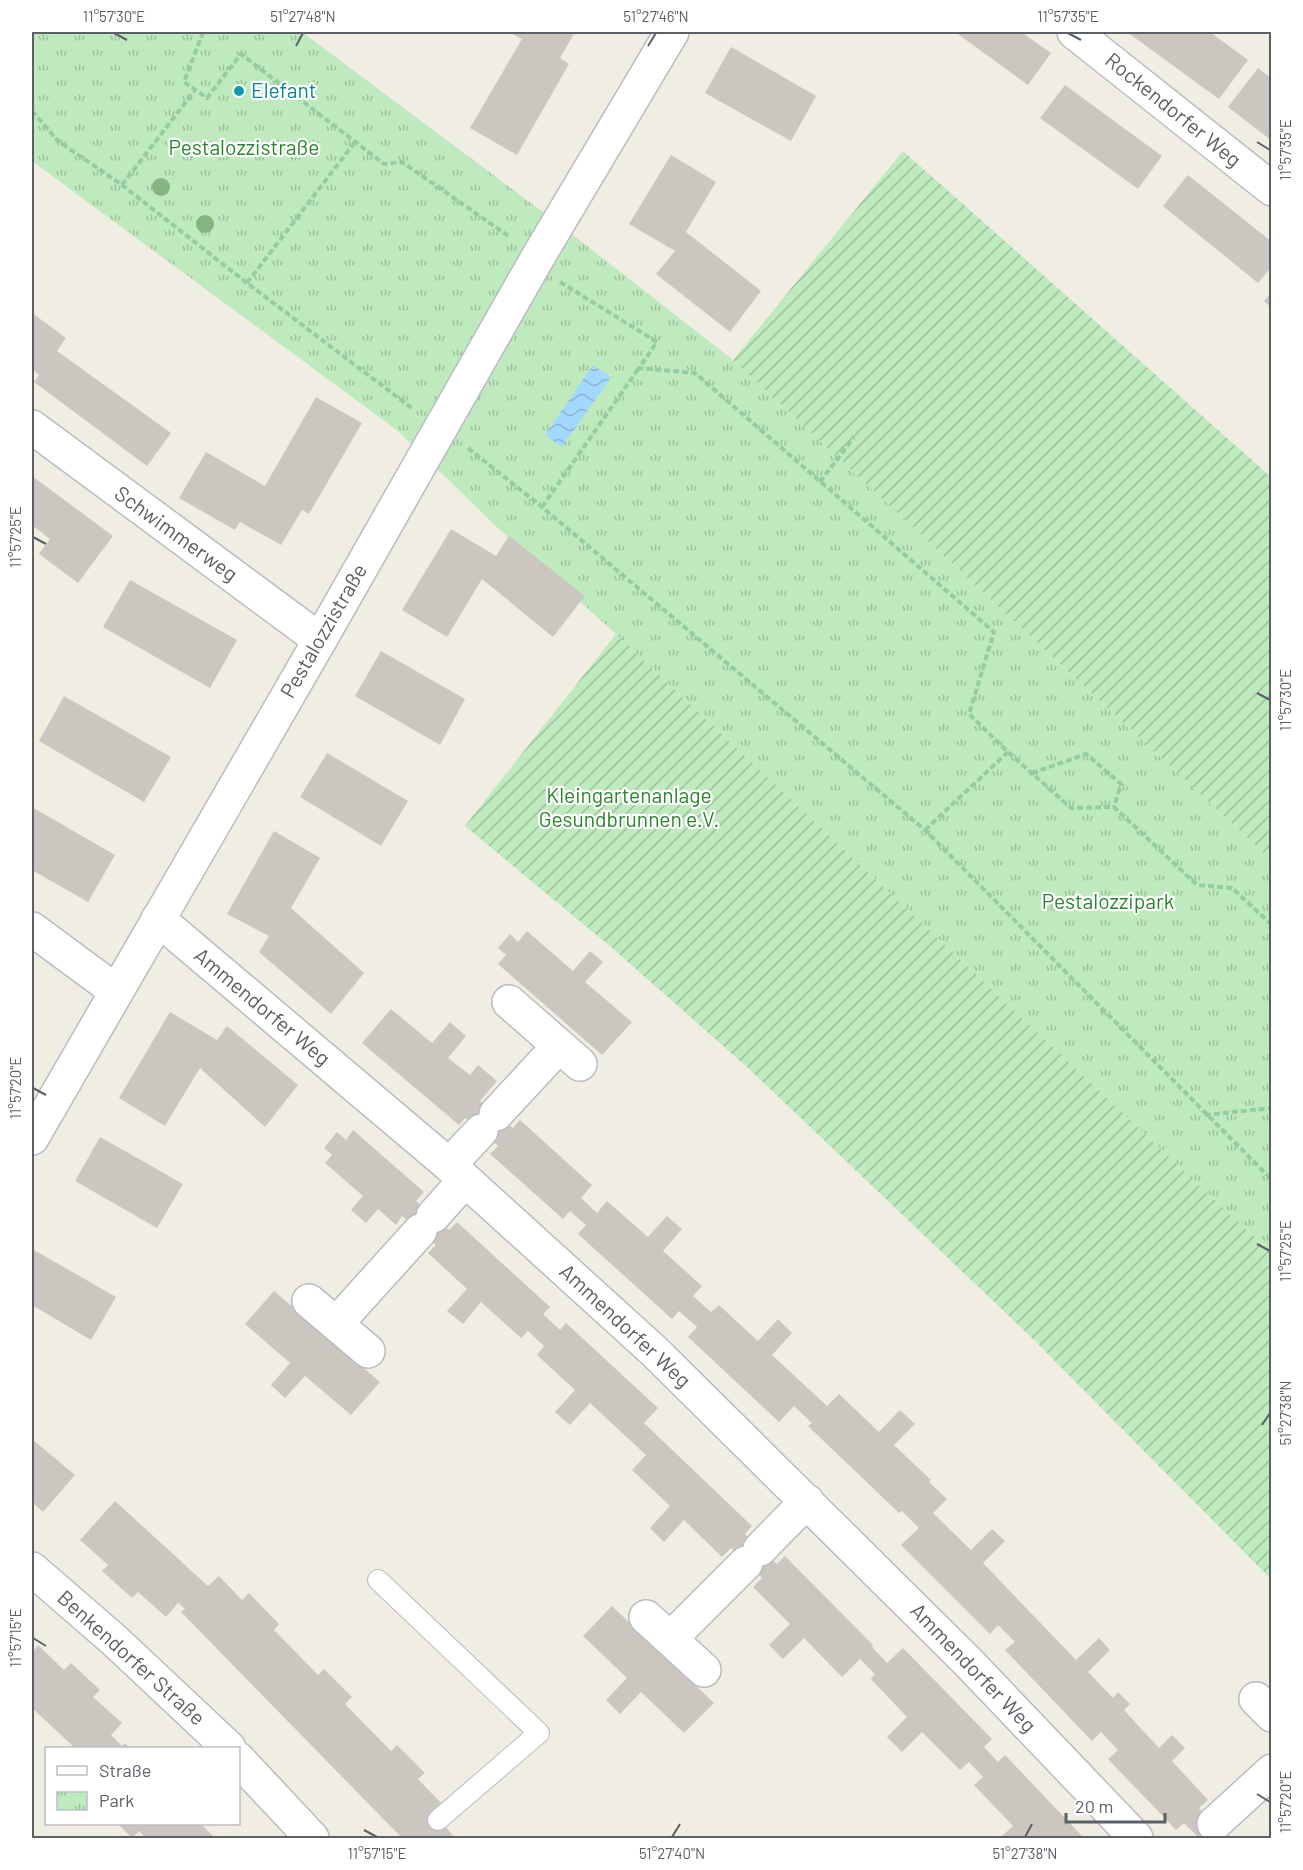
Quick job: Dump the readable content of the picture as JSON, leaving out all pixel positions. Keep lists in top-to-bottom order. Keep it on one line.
{"streets":{"street":["Rockendorfer Weg","Schwimmerweg","Pestalozzistraße","Ammendorfer Weg","Benkendorfer Straße"]},"crossings":[["Schwimmerweg","Pestalozzistraße"],["Pestalozzistraße","Ammendorfer Weg"]],"parks":["Pestalozzistraße","Kleingartenanlage Gesundbrunnen e.V.","Pestalozzipark"],"places":["Elefant"],"legend":["Straße","Park"],"scale_bar":"20 m","coordinates":["11°57'30\"E","51°27'48\"N","51°27'46\"N","11°57'35\"E","11°57'25\"E","11°57'20\"E","51°27'38\"N","11°57'15\"E","51°27'40\"N"]}
